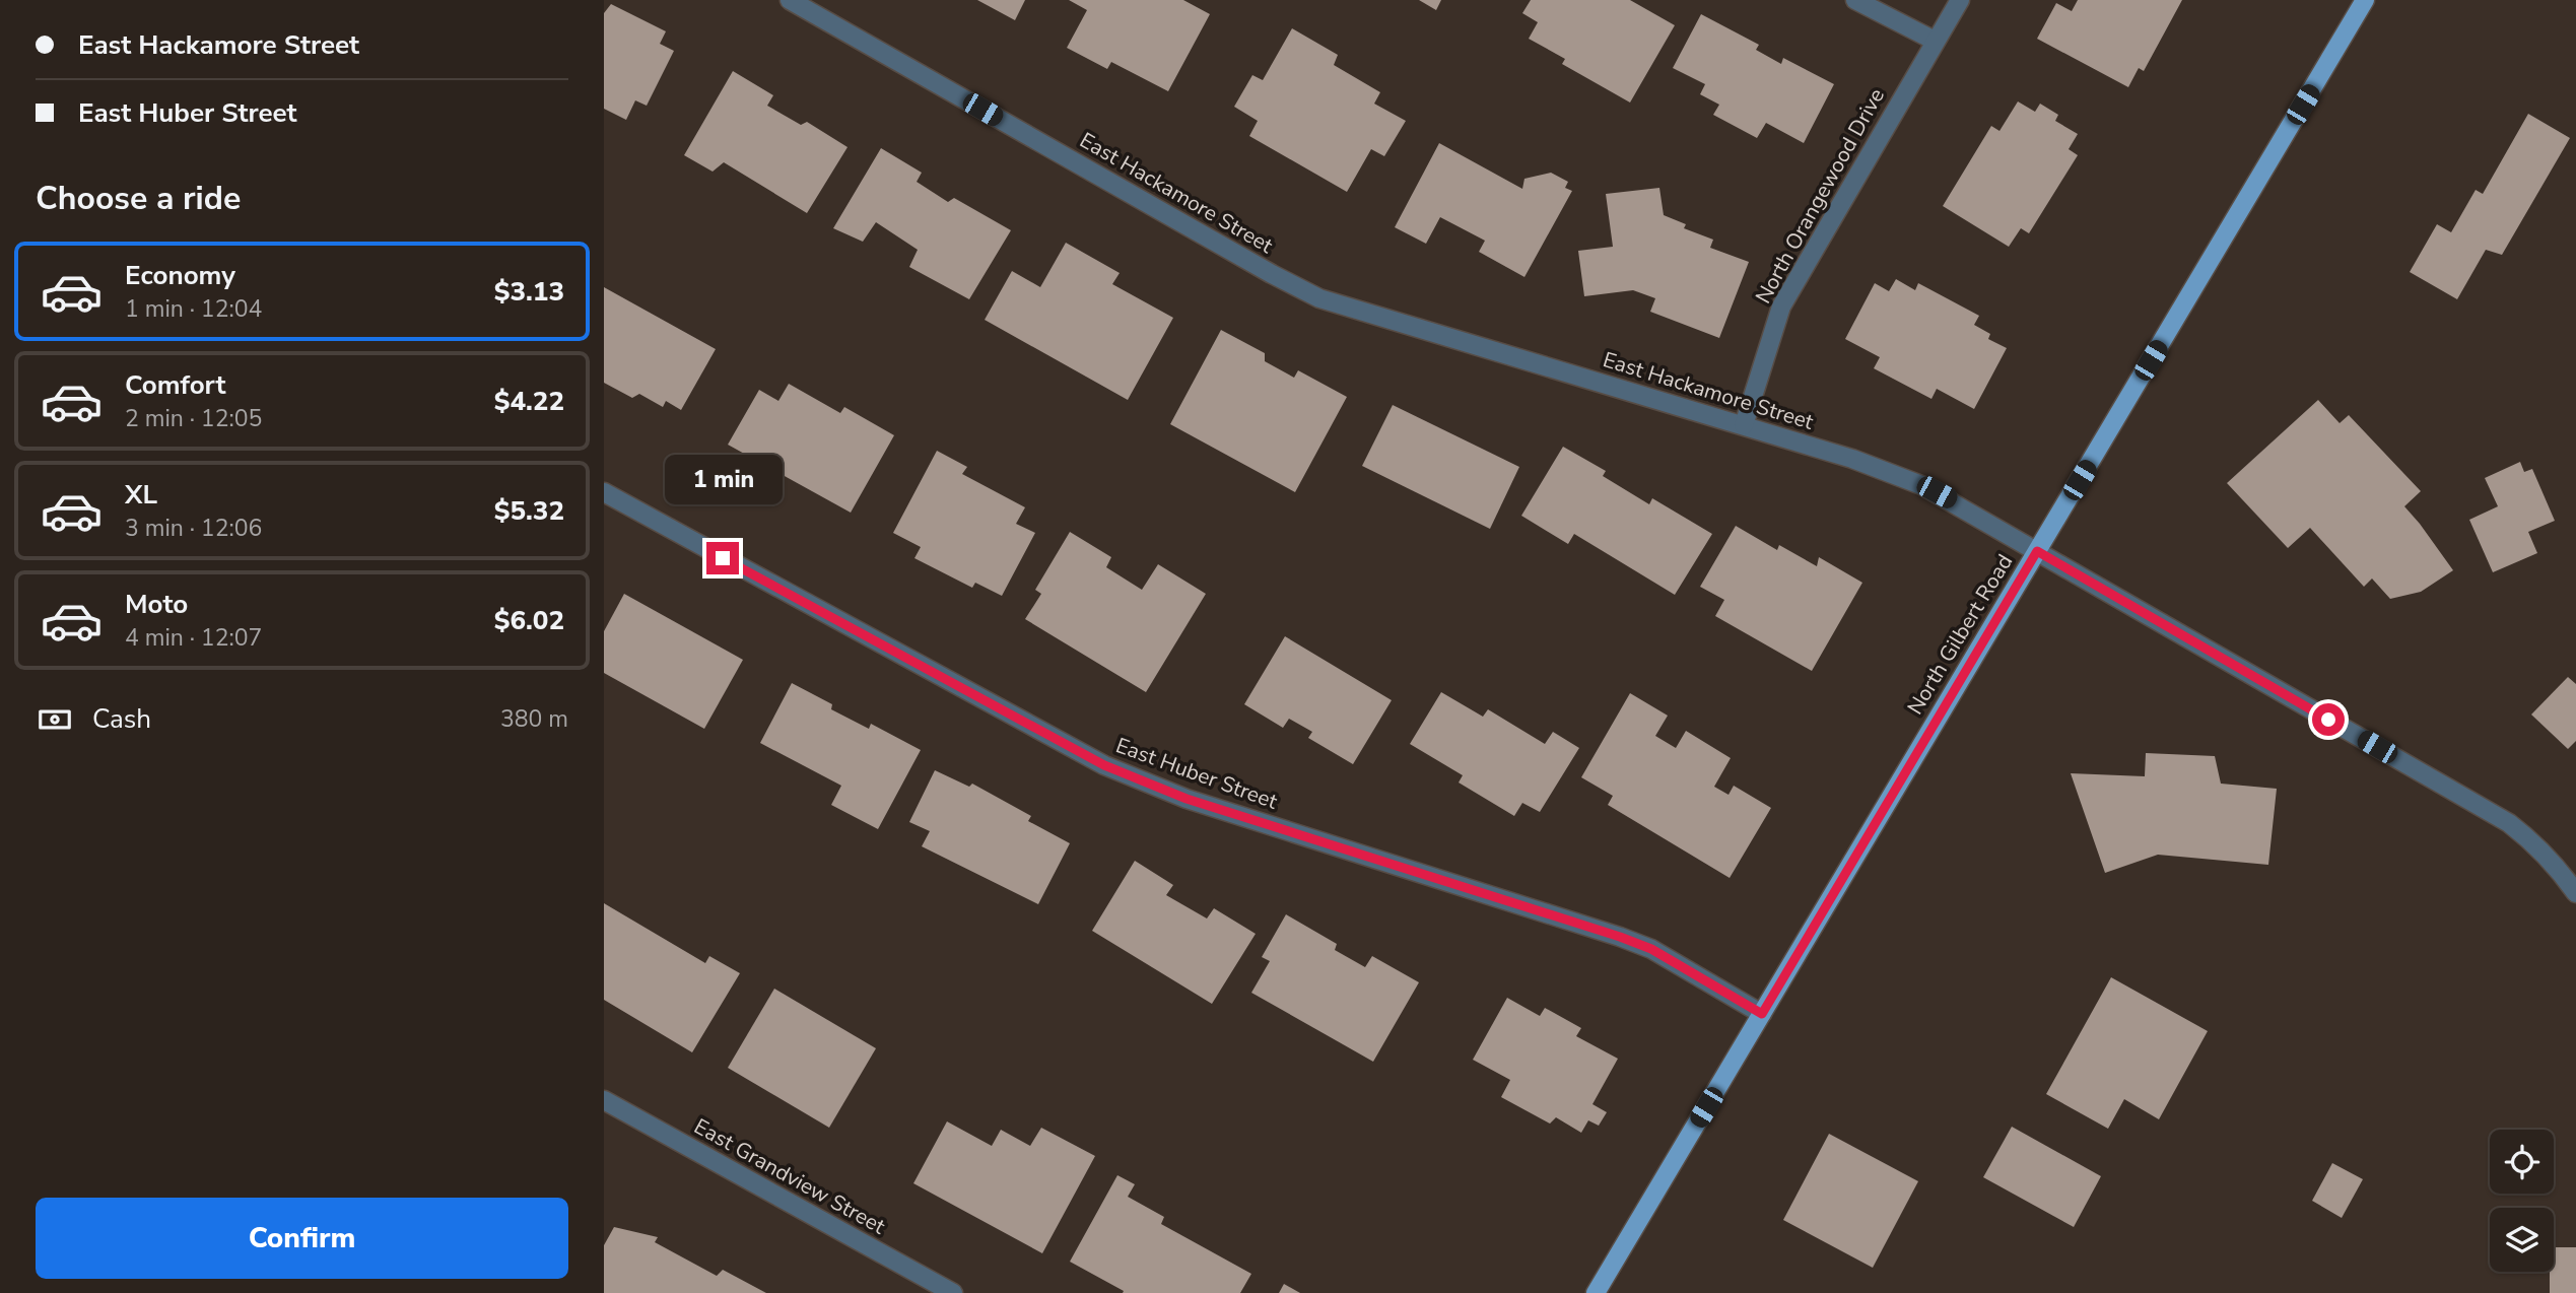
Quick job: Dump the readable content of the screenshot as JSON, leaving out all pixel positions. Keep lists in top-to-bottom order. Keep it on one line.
{"streets":{"main road":["North Gilbert Road"],"street":["East Hackamore Street","North Orangewood Drive","East Huber Street","East Grandview Street"]},"crossings":[["East Hackamore Street","North Orangewood Drive"],["East Hackamore Street","North Gilbert Road"],["North Gilbert Road","East Huber Street"]],"page":{"banner":["East Hackamore Street","East Huber Street"],"heading":"Choose a ride","list":[{"name":"Economy","note":"1 min · 12:04","value":"$3.13"},{"name":"Comfort","note":"2 min · 12:05","value":"$4.22"},{"name":"XL","note":"3 min · 12:06","value":"$5.32"},{"name":"Moto","note":"4 min · 12:07","value":"$6.02"}],"bubble":"1 min","pay":["Cash","380 m"],"buttons":"Confirm"}}
